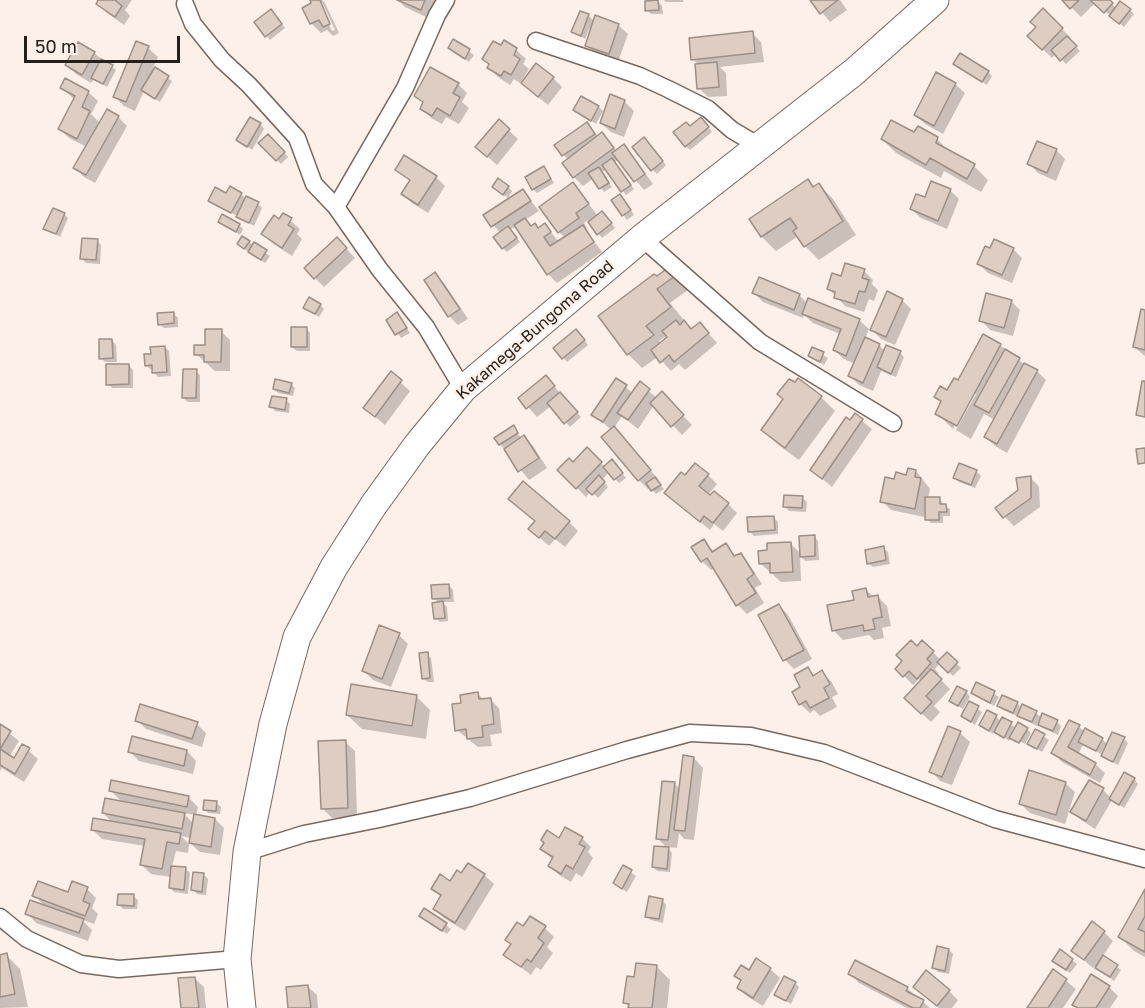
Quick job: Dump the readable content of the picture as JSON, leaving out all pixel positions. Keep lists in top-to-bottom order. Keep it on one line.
{"streets":{"main road":["Kakamega-Bungoma Road"]},"scale_bar":"50 m"}
